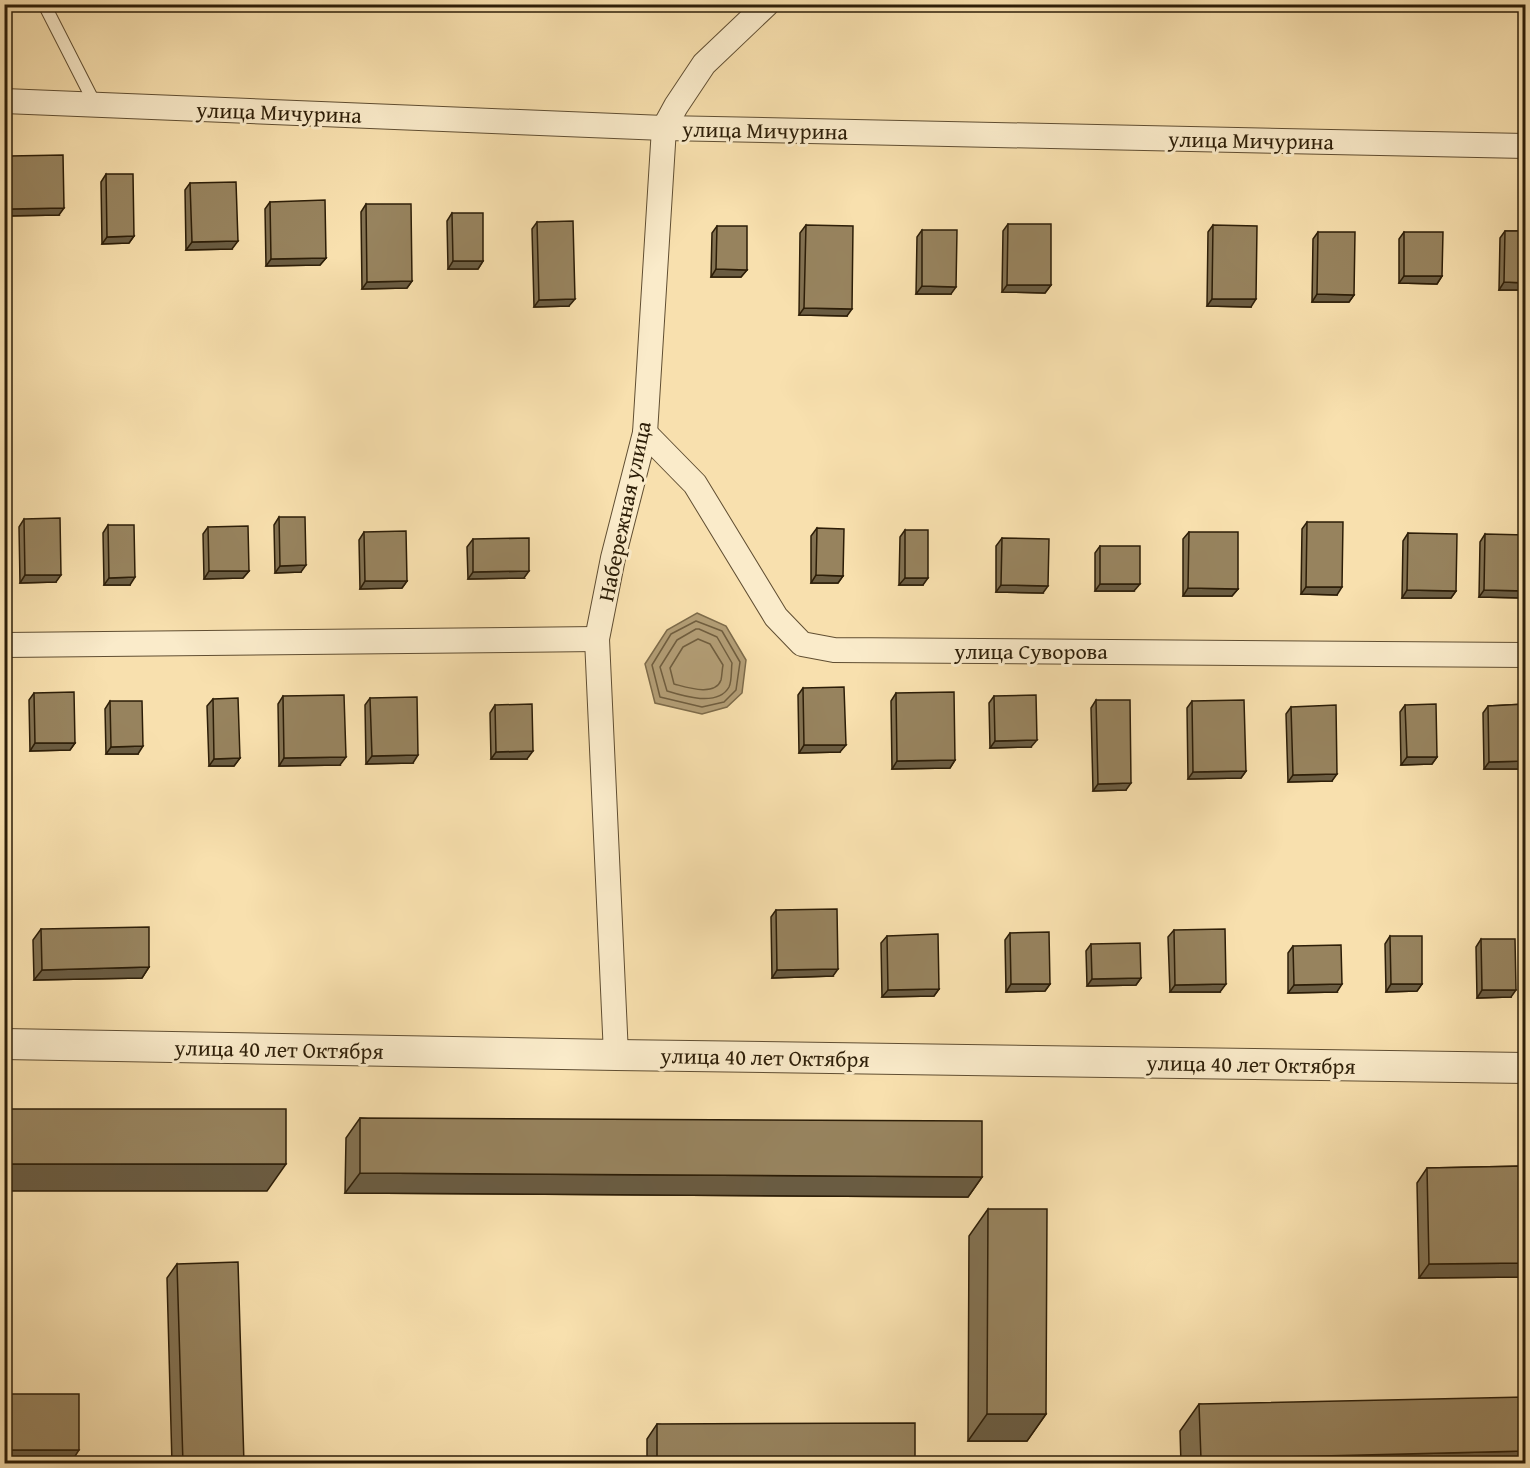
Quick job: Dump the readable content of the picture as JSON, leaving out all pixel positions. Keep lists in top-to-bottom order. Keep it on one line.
{"streets":{"street":["улица Мичурина","Набережная улица","улица Суворова","улица 40 лет Октября"]},"crossings":[["улица Мичурина","Набережная улица"],["Набережная улица","улица Суворова"],["Набережная улица","улица 40 лет Октября"]]}
